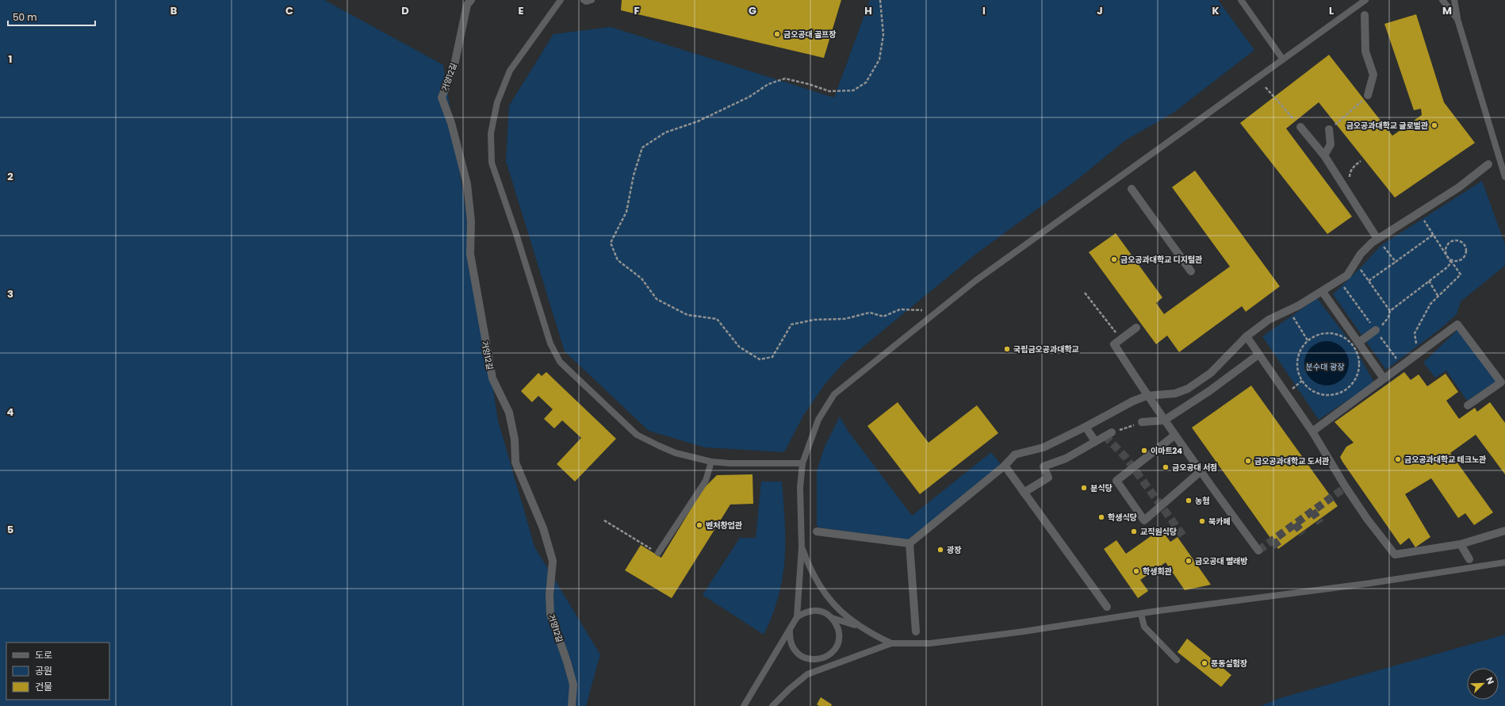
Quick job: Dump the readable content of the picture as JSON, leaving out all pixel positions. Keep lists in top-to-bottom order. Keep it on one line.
{"streets":{"street":["거양12길"]},"parks":["분수대 광장"],"places":["금오공대 골프장","금오공과대학교 글로벌관","금오공과대학교 디지털관","국립금오공과대학교","이마트24","금오공과대학교 테크노관","금오공과대학교 도서관","금오공대 서점","분식당","농협","학생식당","북카페","벤처창업관","교직원식당","광장","금오공대 빨래방","학생회관","풍동실험장"],"legend":["도로","공원","건물"],"scale_bar":"50 m","north":"top right","grid":{"columns":["B","C","D","E","F","G","H","I","J","K","L","M"],"rows":["1","2","3","4","5"]}}
